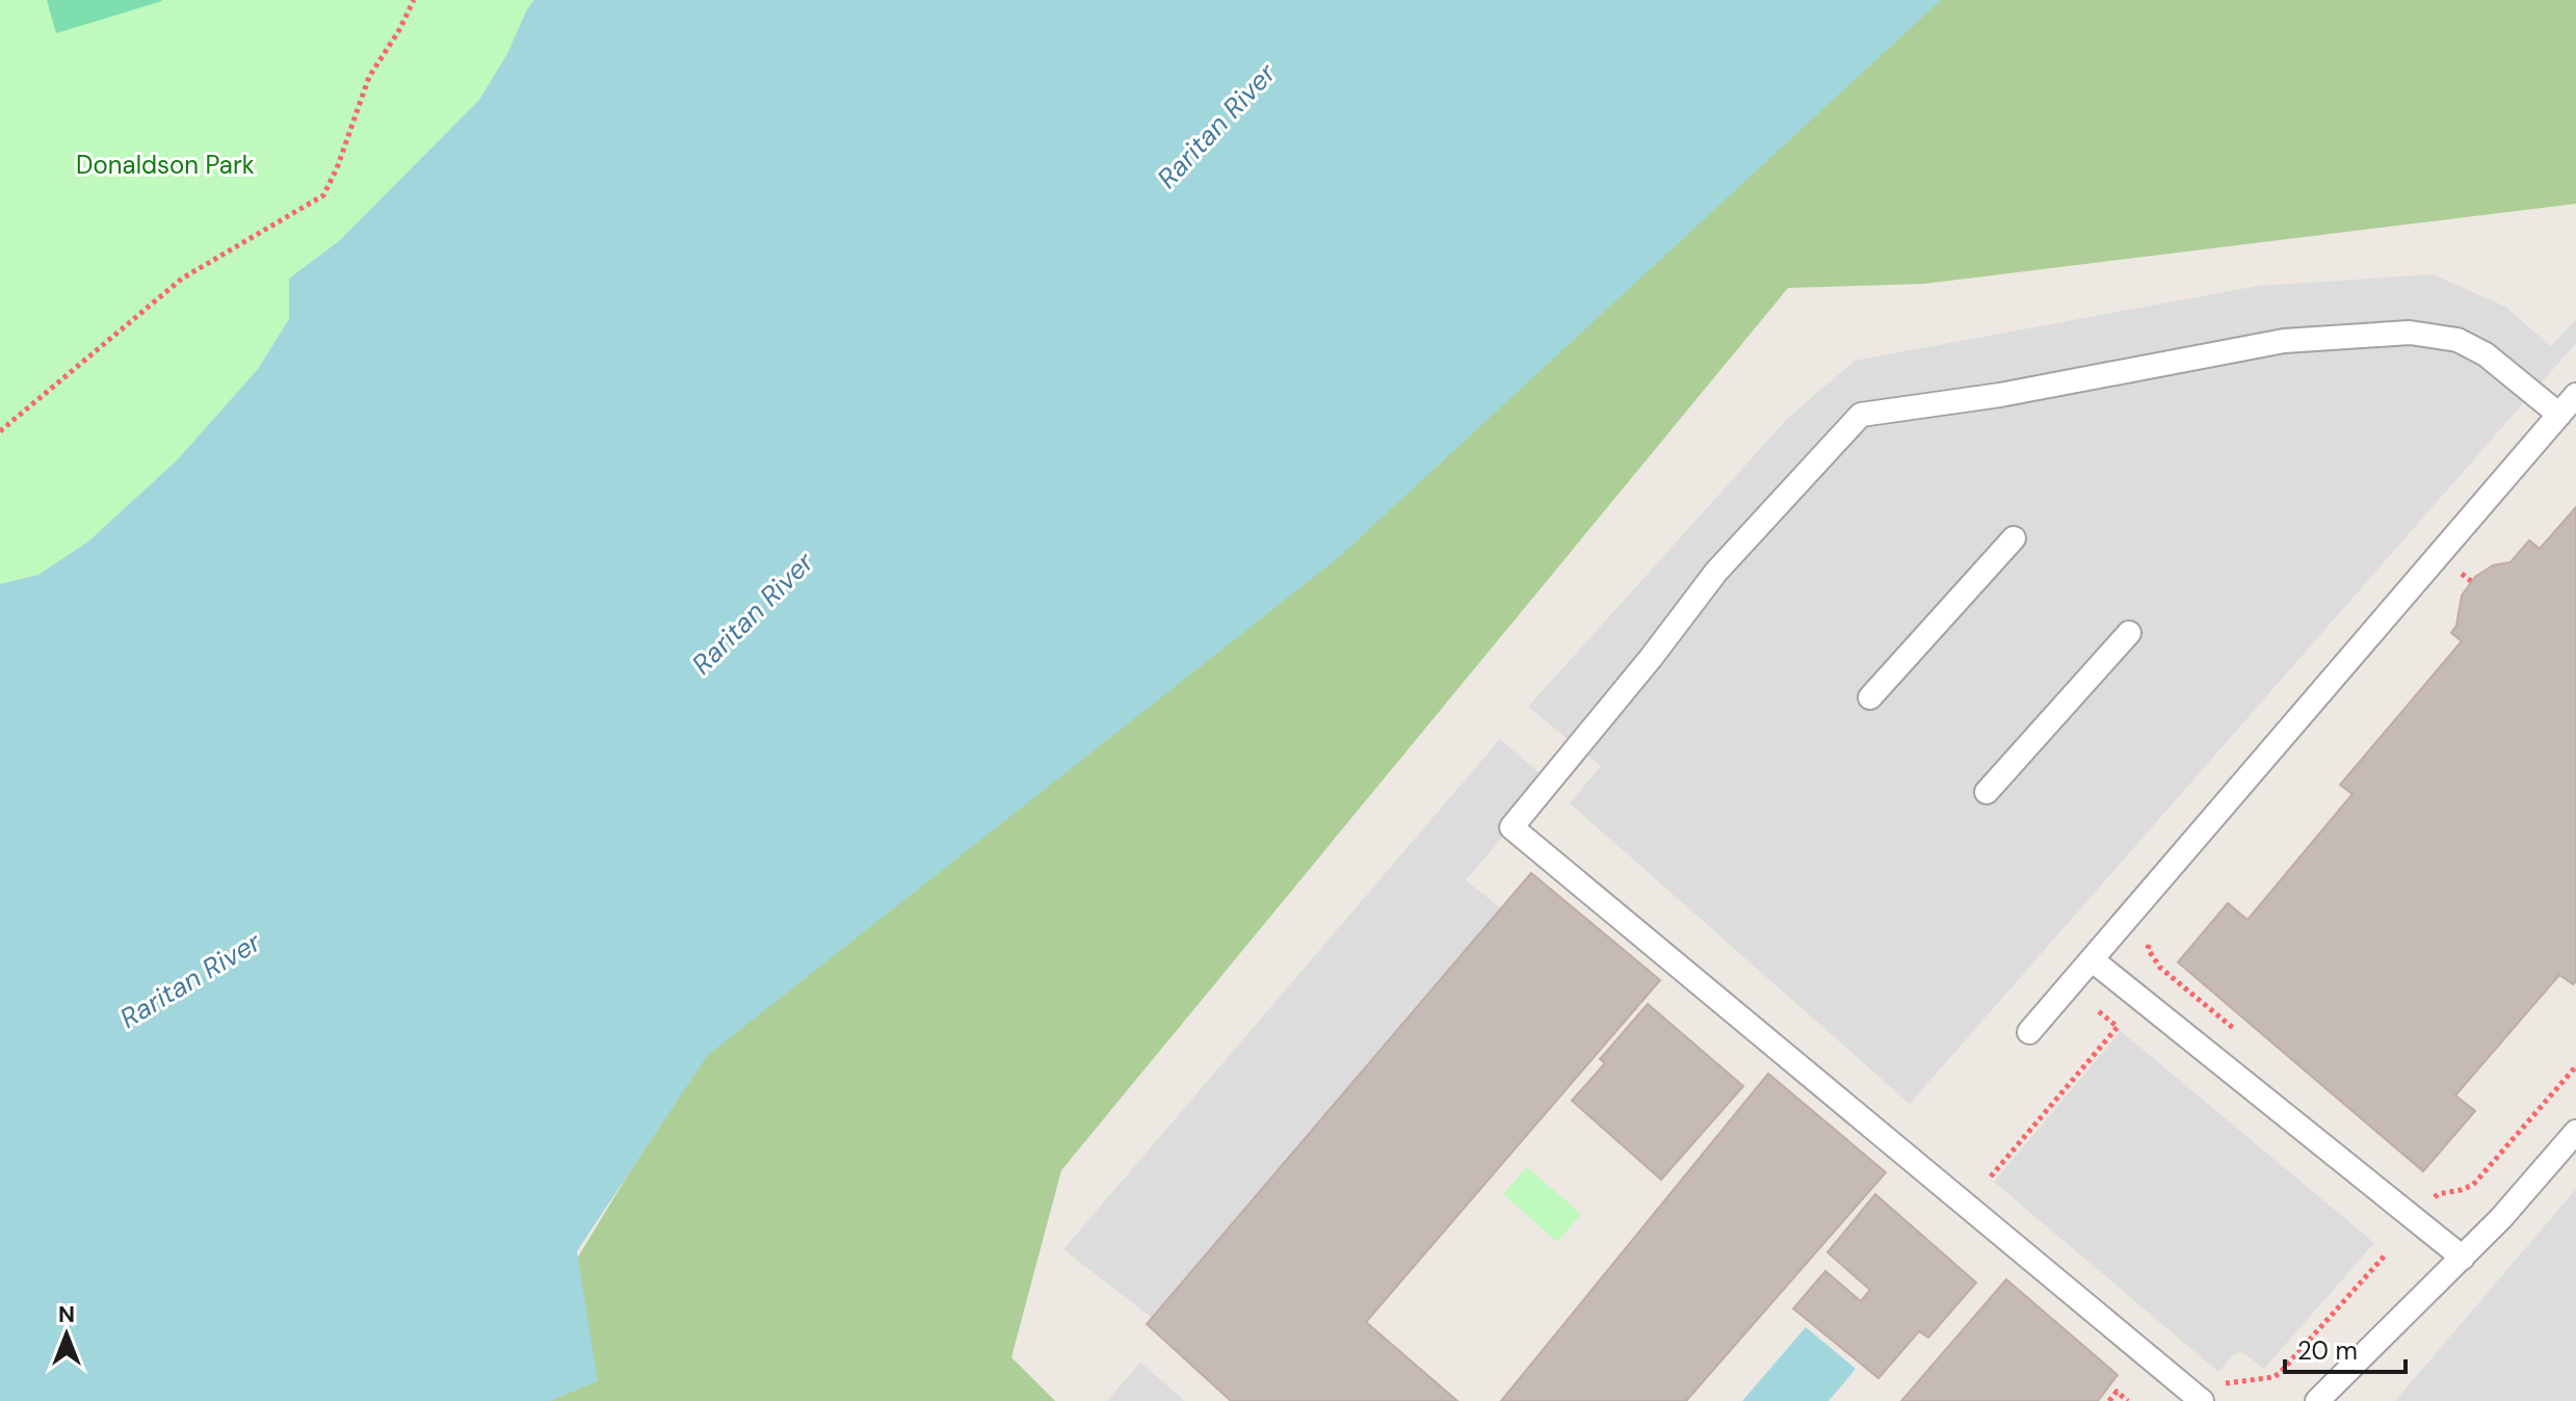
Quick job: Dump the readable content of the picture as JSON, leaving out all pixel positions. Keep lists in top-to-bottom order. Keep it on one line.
{"water":["Raritan River"],"parks":["Donaldson Park"],"scale_bar":"20 m","north":"top"}
